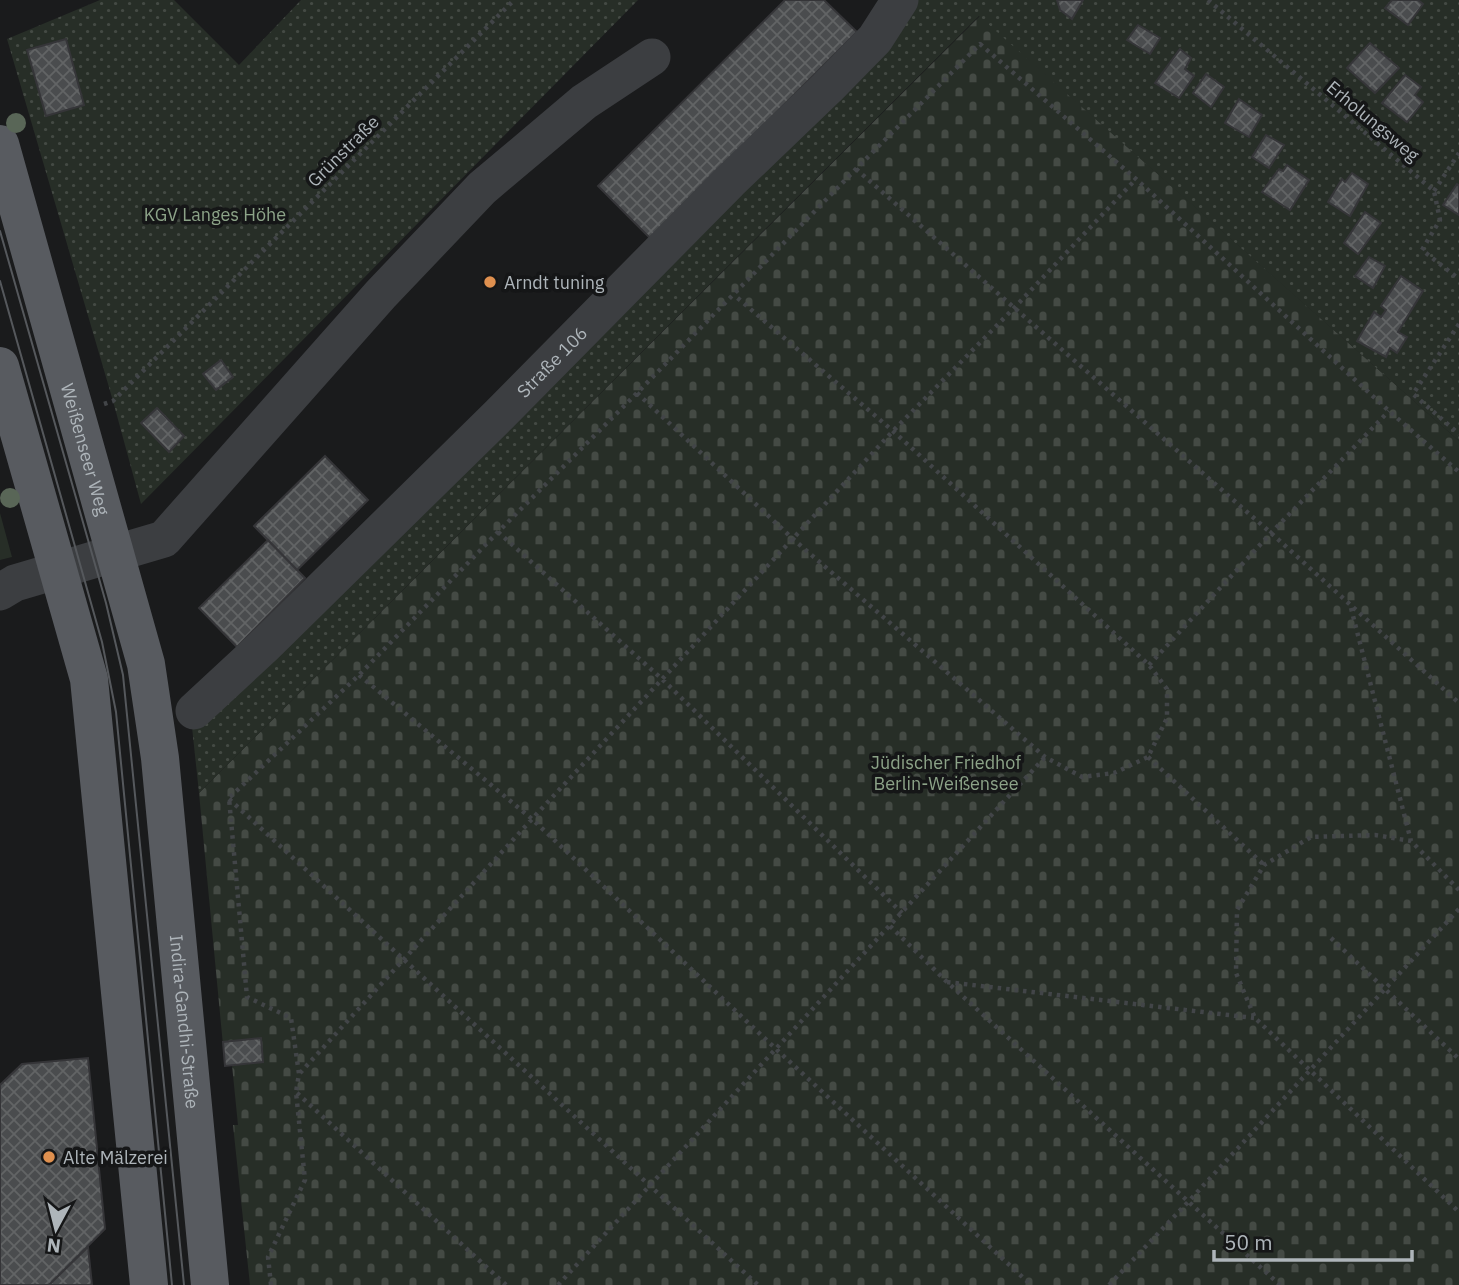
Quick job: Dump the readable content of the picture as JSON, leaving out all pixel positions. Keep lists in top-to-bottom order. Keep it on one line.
{"streets":{"main road":["Weißenseer Weg","Indira-Gandhi-Straße"],"street":["Straße 106"],"path":["Erholungsweg","Grünstraße"]},"crossings":[["Weißenseer Weg","Indira-Gandhi-Straße"]],"parks":["KGV Langes Höhe","Jüdischer Friedhof Berlin-Weißensee"],"places":["Arndt tuning","Alte Mälzerei"],"scale_bar":"50 m","north":"bottom"}
